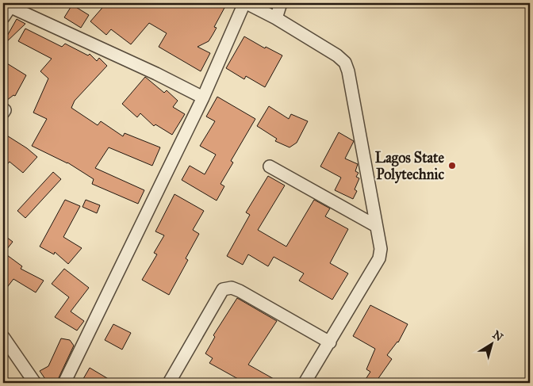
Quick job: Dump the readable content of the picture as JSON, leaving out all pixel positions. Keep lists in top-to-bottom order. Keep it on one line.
{"places":["Lagos State Polytechnic"],"north":"top right"}
